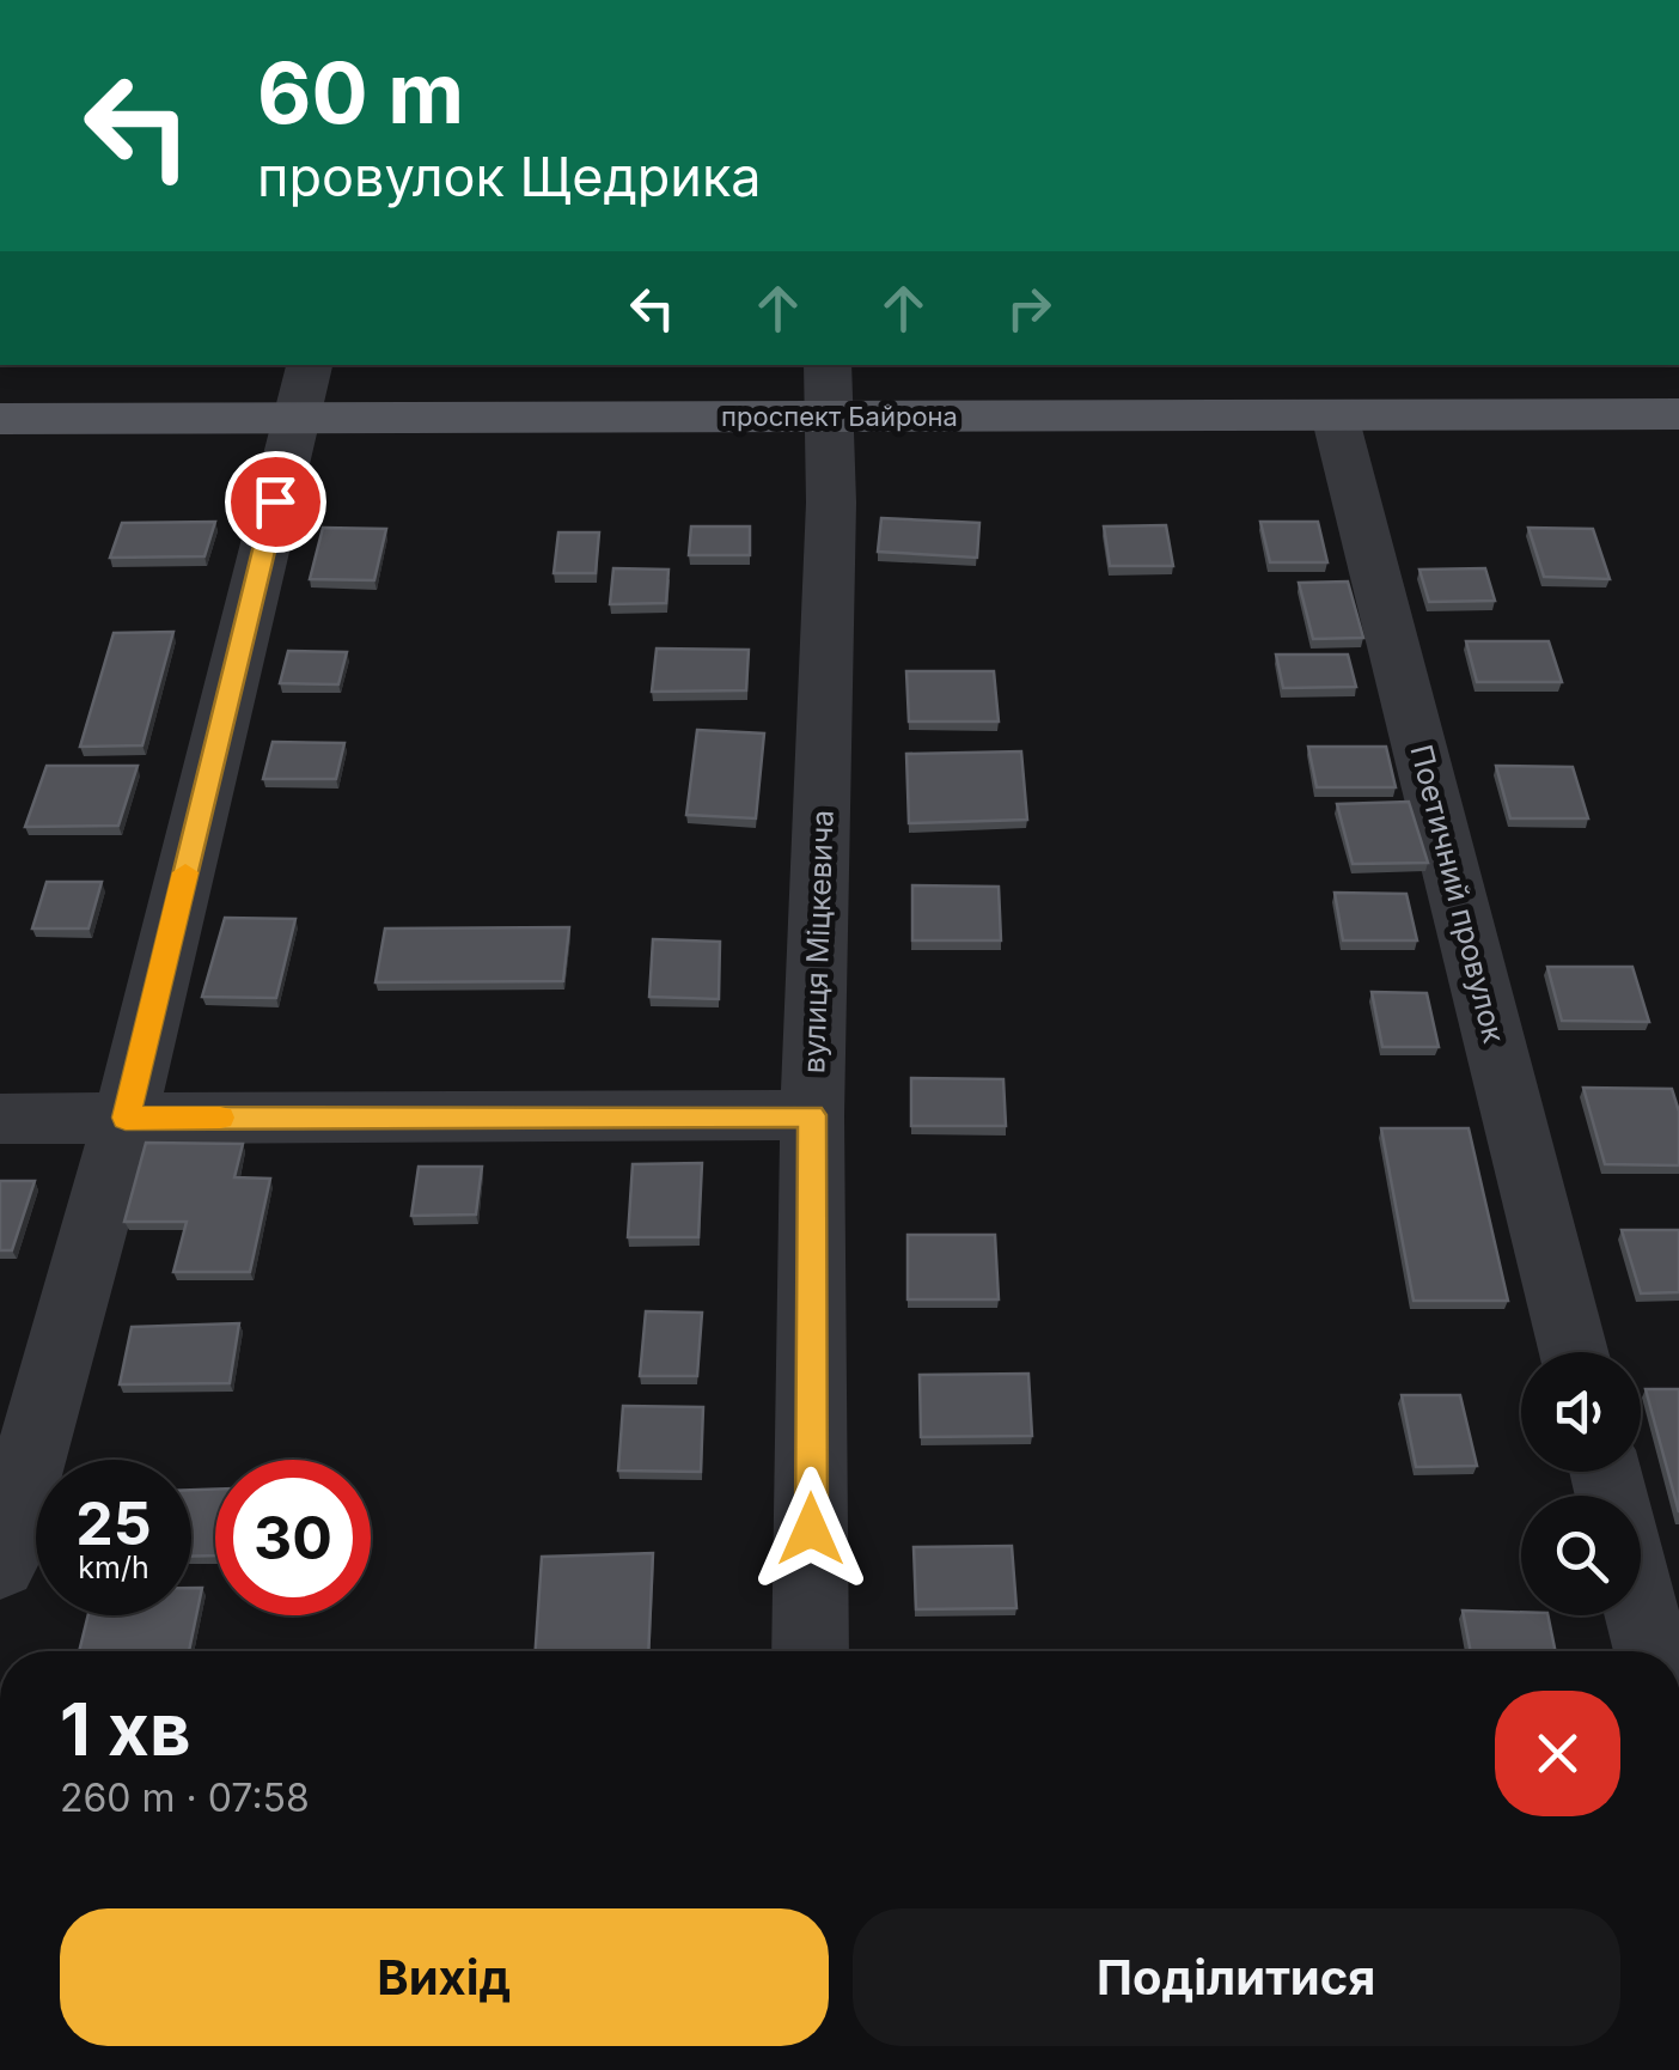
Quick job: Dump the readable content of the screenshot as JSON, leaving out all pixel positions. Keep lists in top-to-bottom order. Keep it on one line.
{"streets":{"main road":["проспект Байрона"],"street":["Поетичний провулок","вулиця Міцкевича"]},"crossings":[["проспект Байрона","Поетичний провулок"],["проспект Байрона","вулиця Міцкевича"]],"page":{"turn":["60 m","провулок Щедрика"],"speed":"25 km/h","limit":"30","heading":["1 хв","260 m · 07:58"],"buttons":["Вихід","Поділитися"]}}
